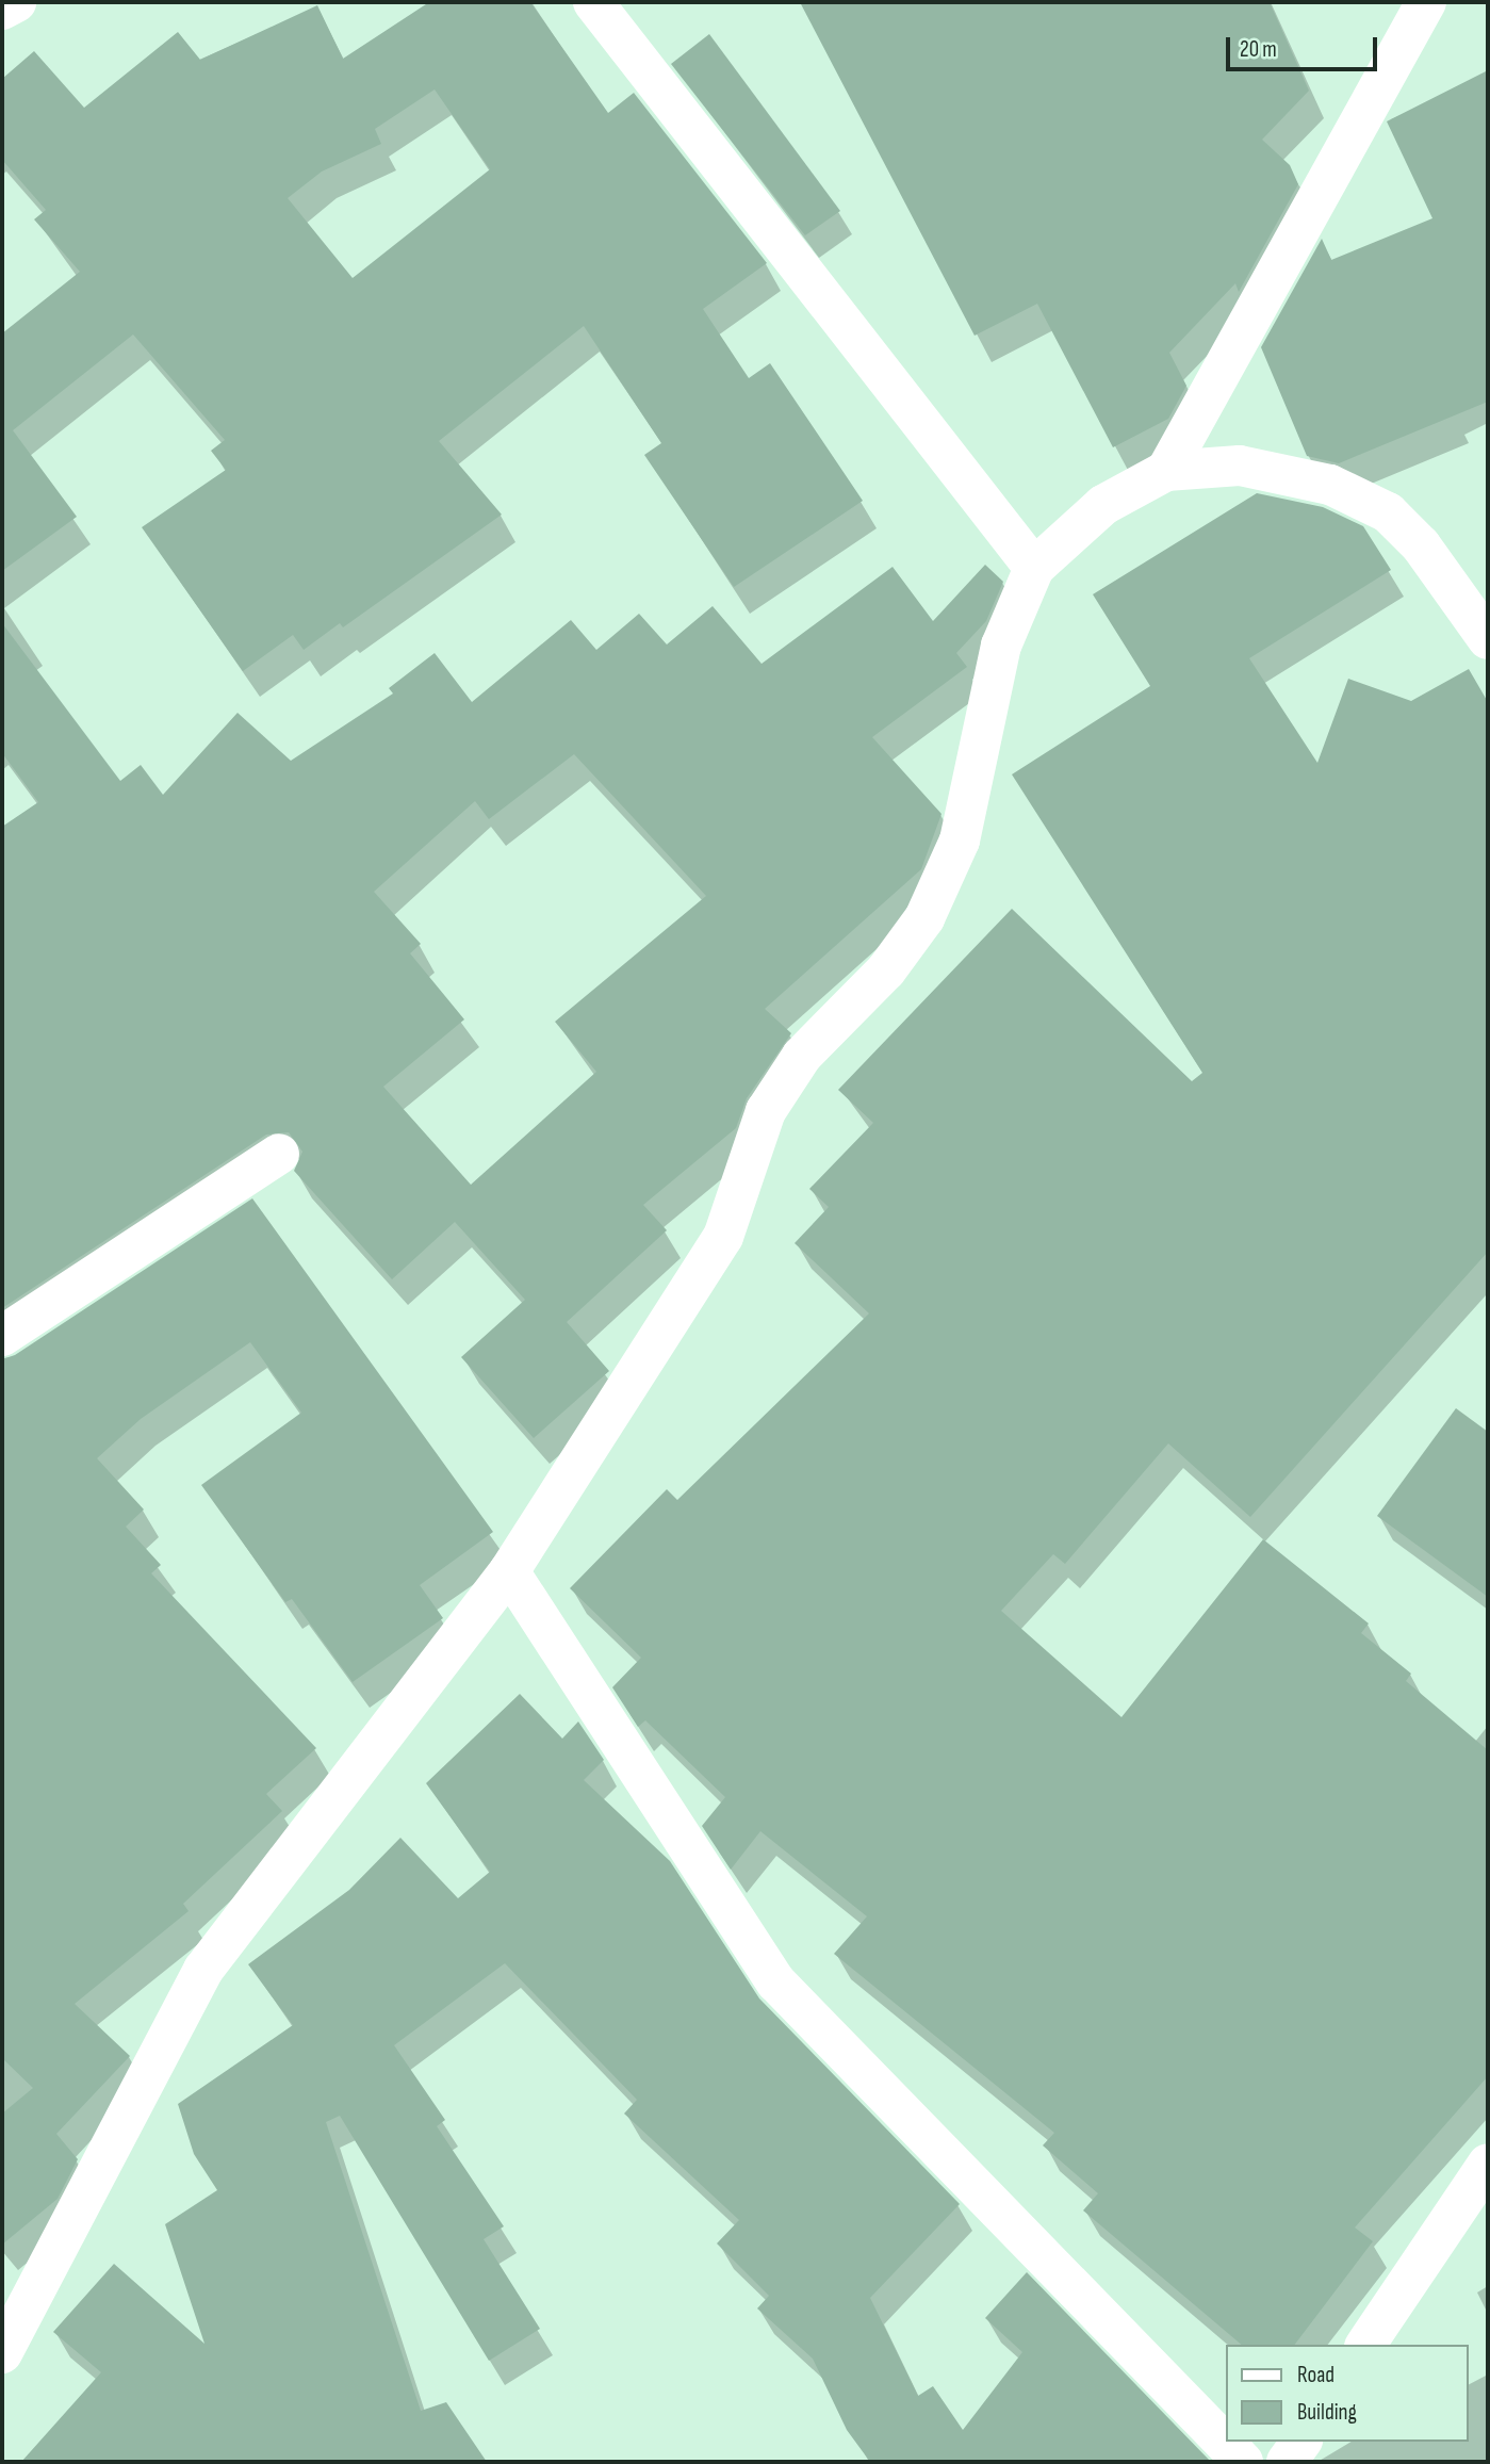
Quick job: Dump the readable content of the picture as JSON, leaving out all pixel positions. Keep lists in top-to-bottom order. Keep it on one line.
{"legend":["Road","Building"],"scale_bar":"20 m"}
